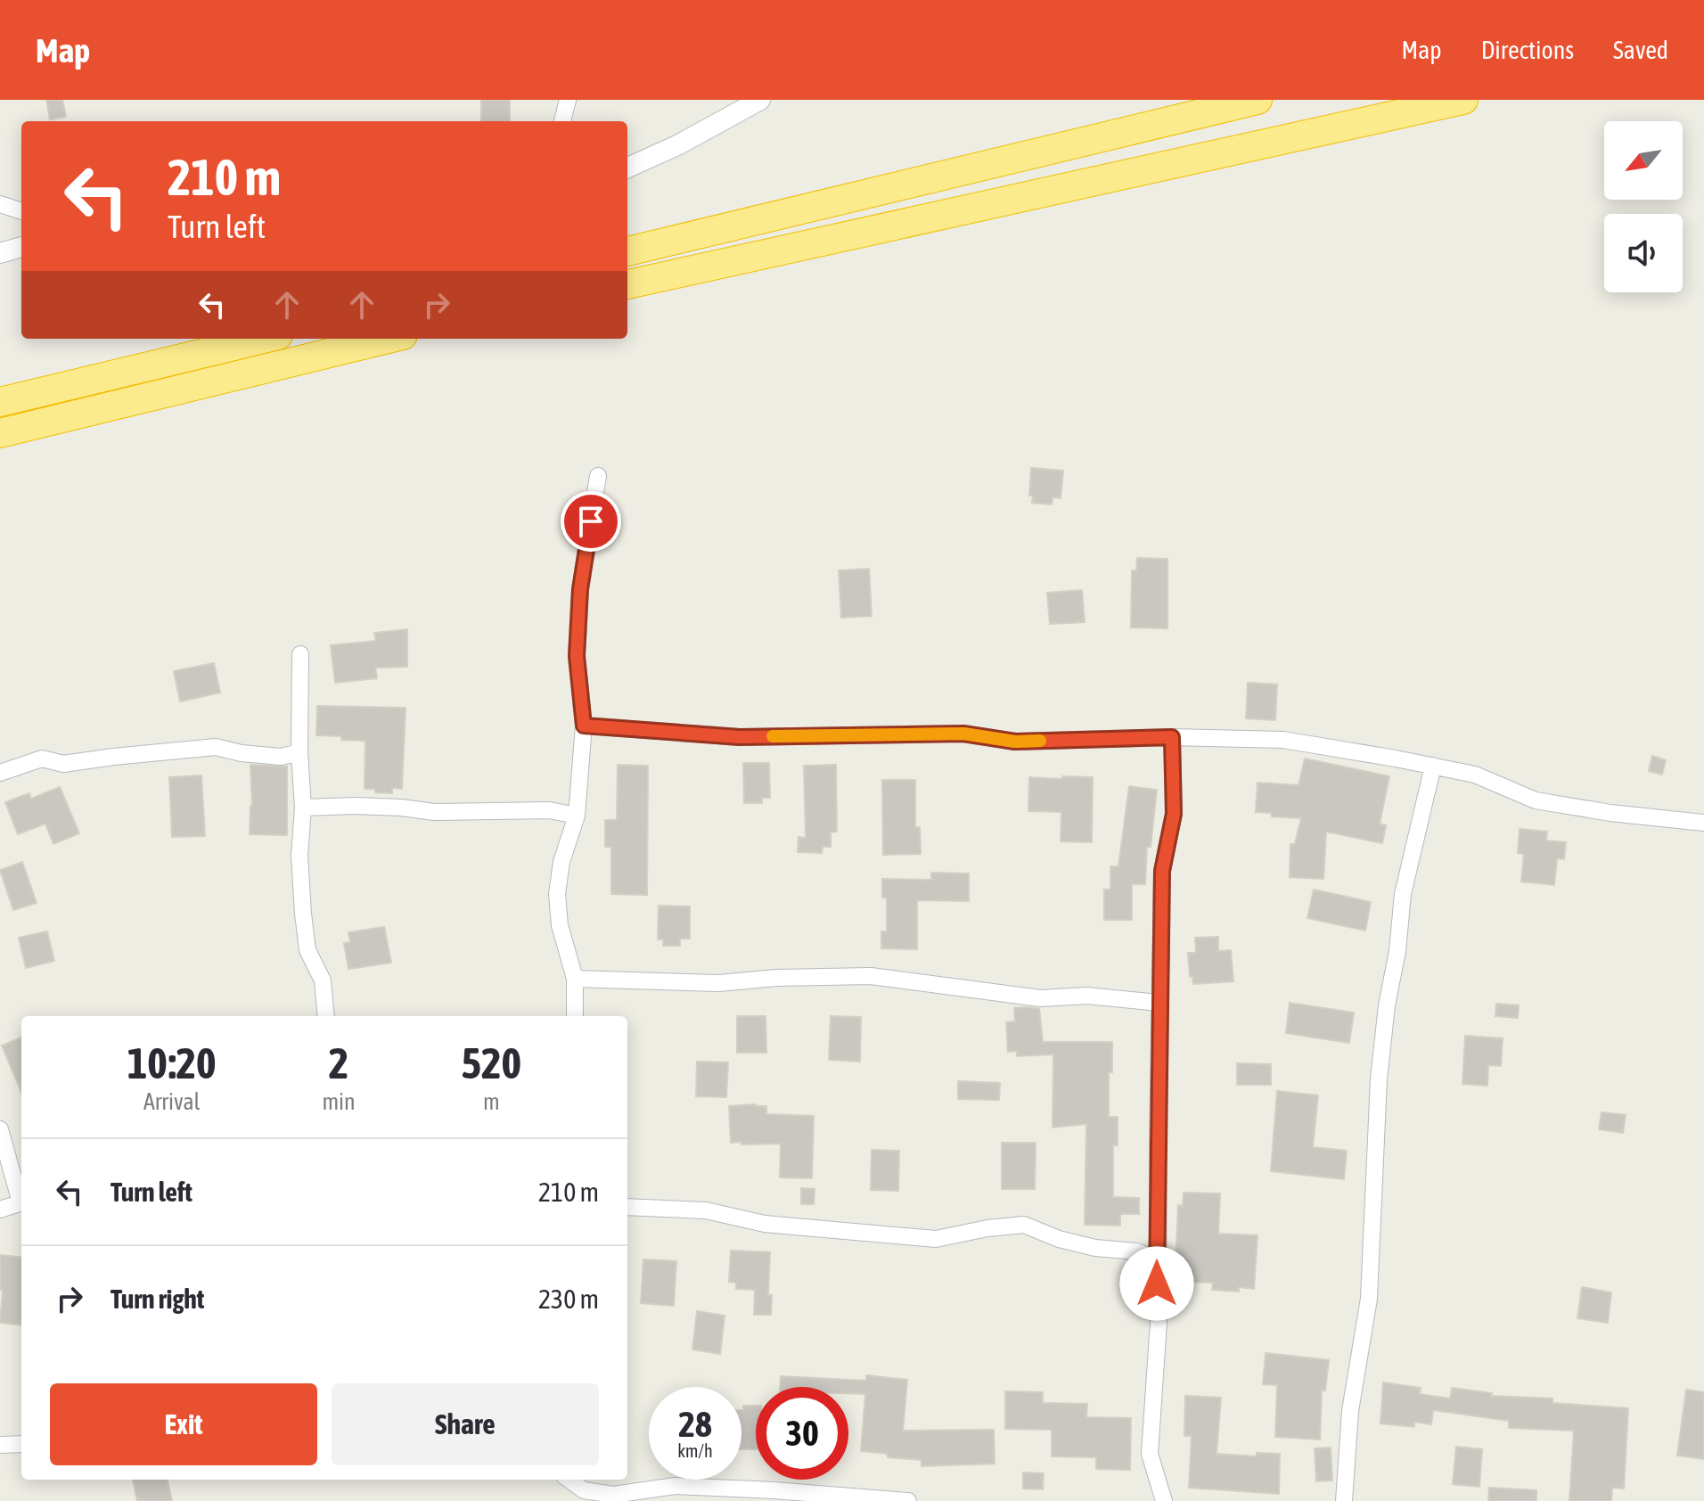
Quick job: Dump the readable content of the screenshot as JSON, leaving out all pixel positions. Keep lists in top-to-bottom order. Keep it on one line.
{"north":"bottom left","page":{"header":"Map","nav":["Map","Directions","Saved"],"turn":["210 m","Turn left"],"eta":["10:20","Arrival","2","min","520","m"],"list":[{"name":"Turn left","value":"210 m"},{"name":"Turn right","value":"230 m"}],"buttons":["Exit","Share"],"speed":"28 km/h","limit":"30"}}
